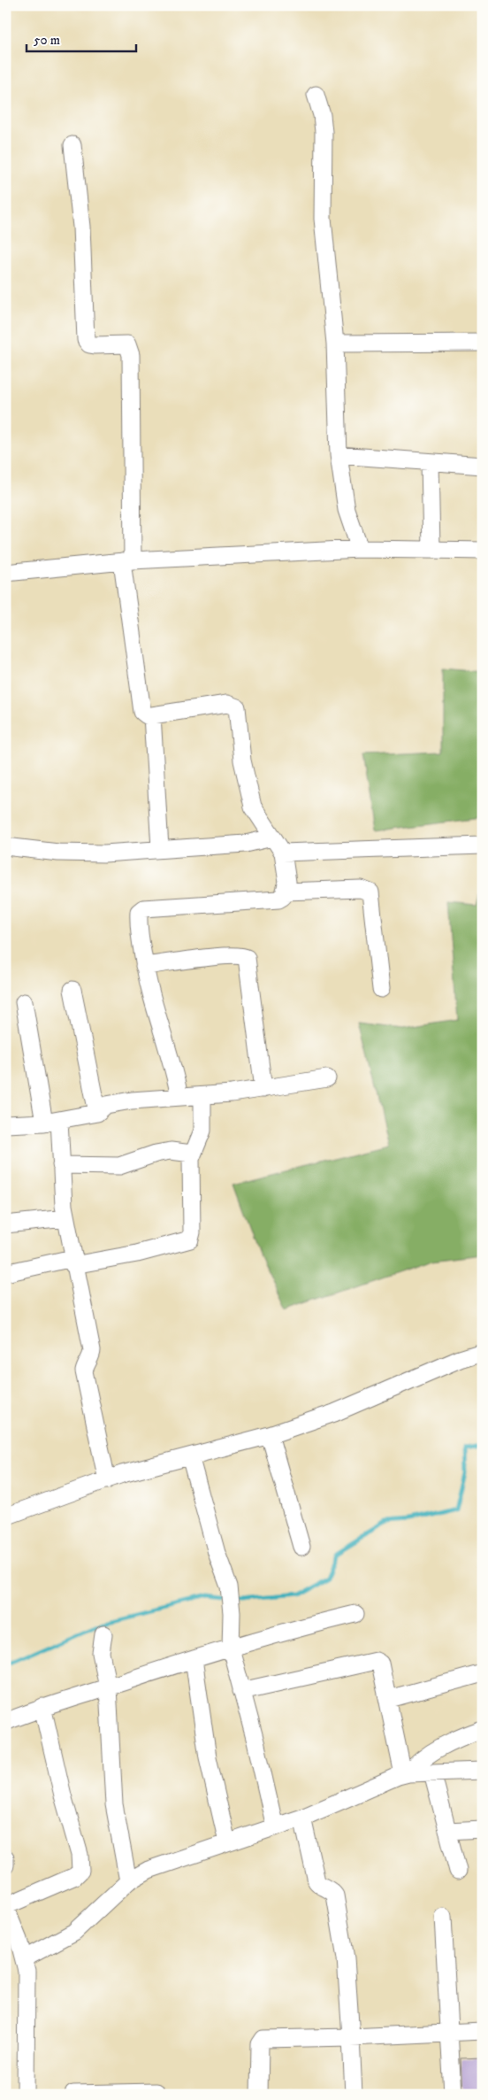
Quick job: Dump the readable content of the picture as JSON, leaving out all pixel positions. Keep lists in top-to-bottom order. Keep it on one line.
{"scale_bar":"50 m"}
